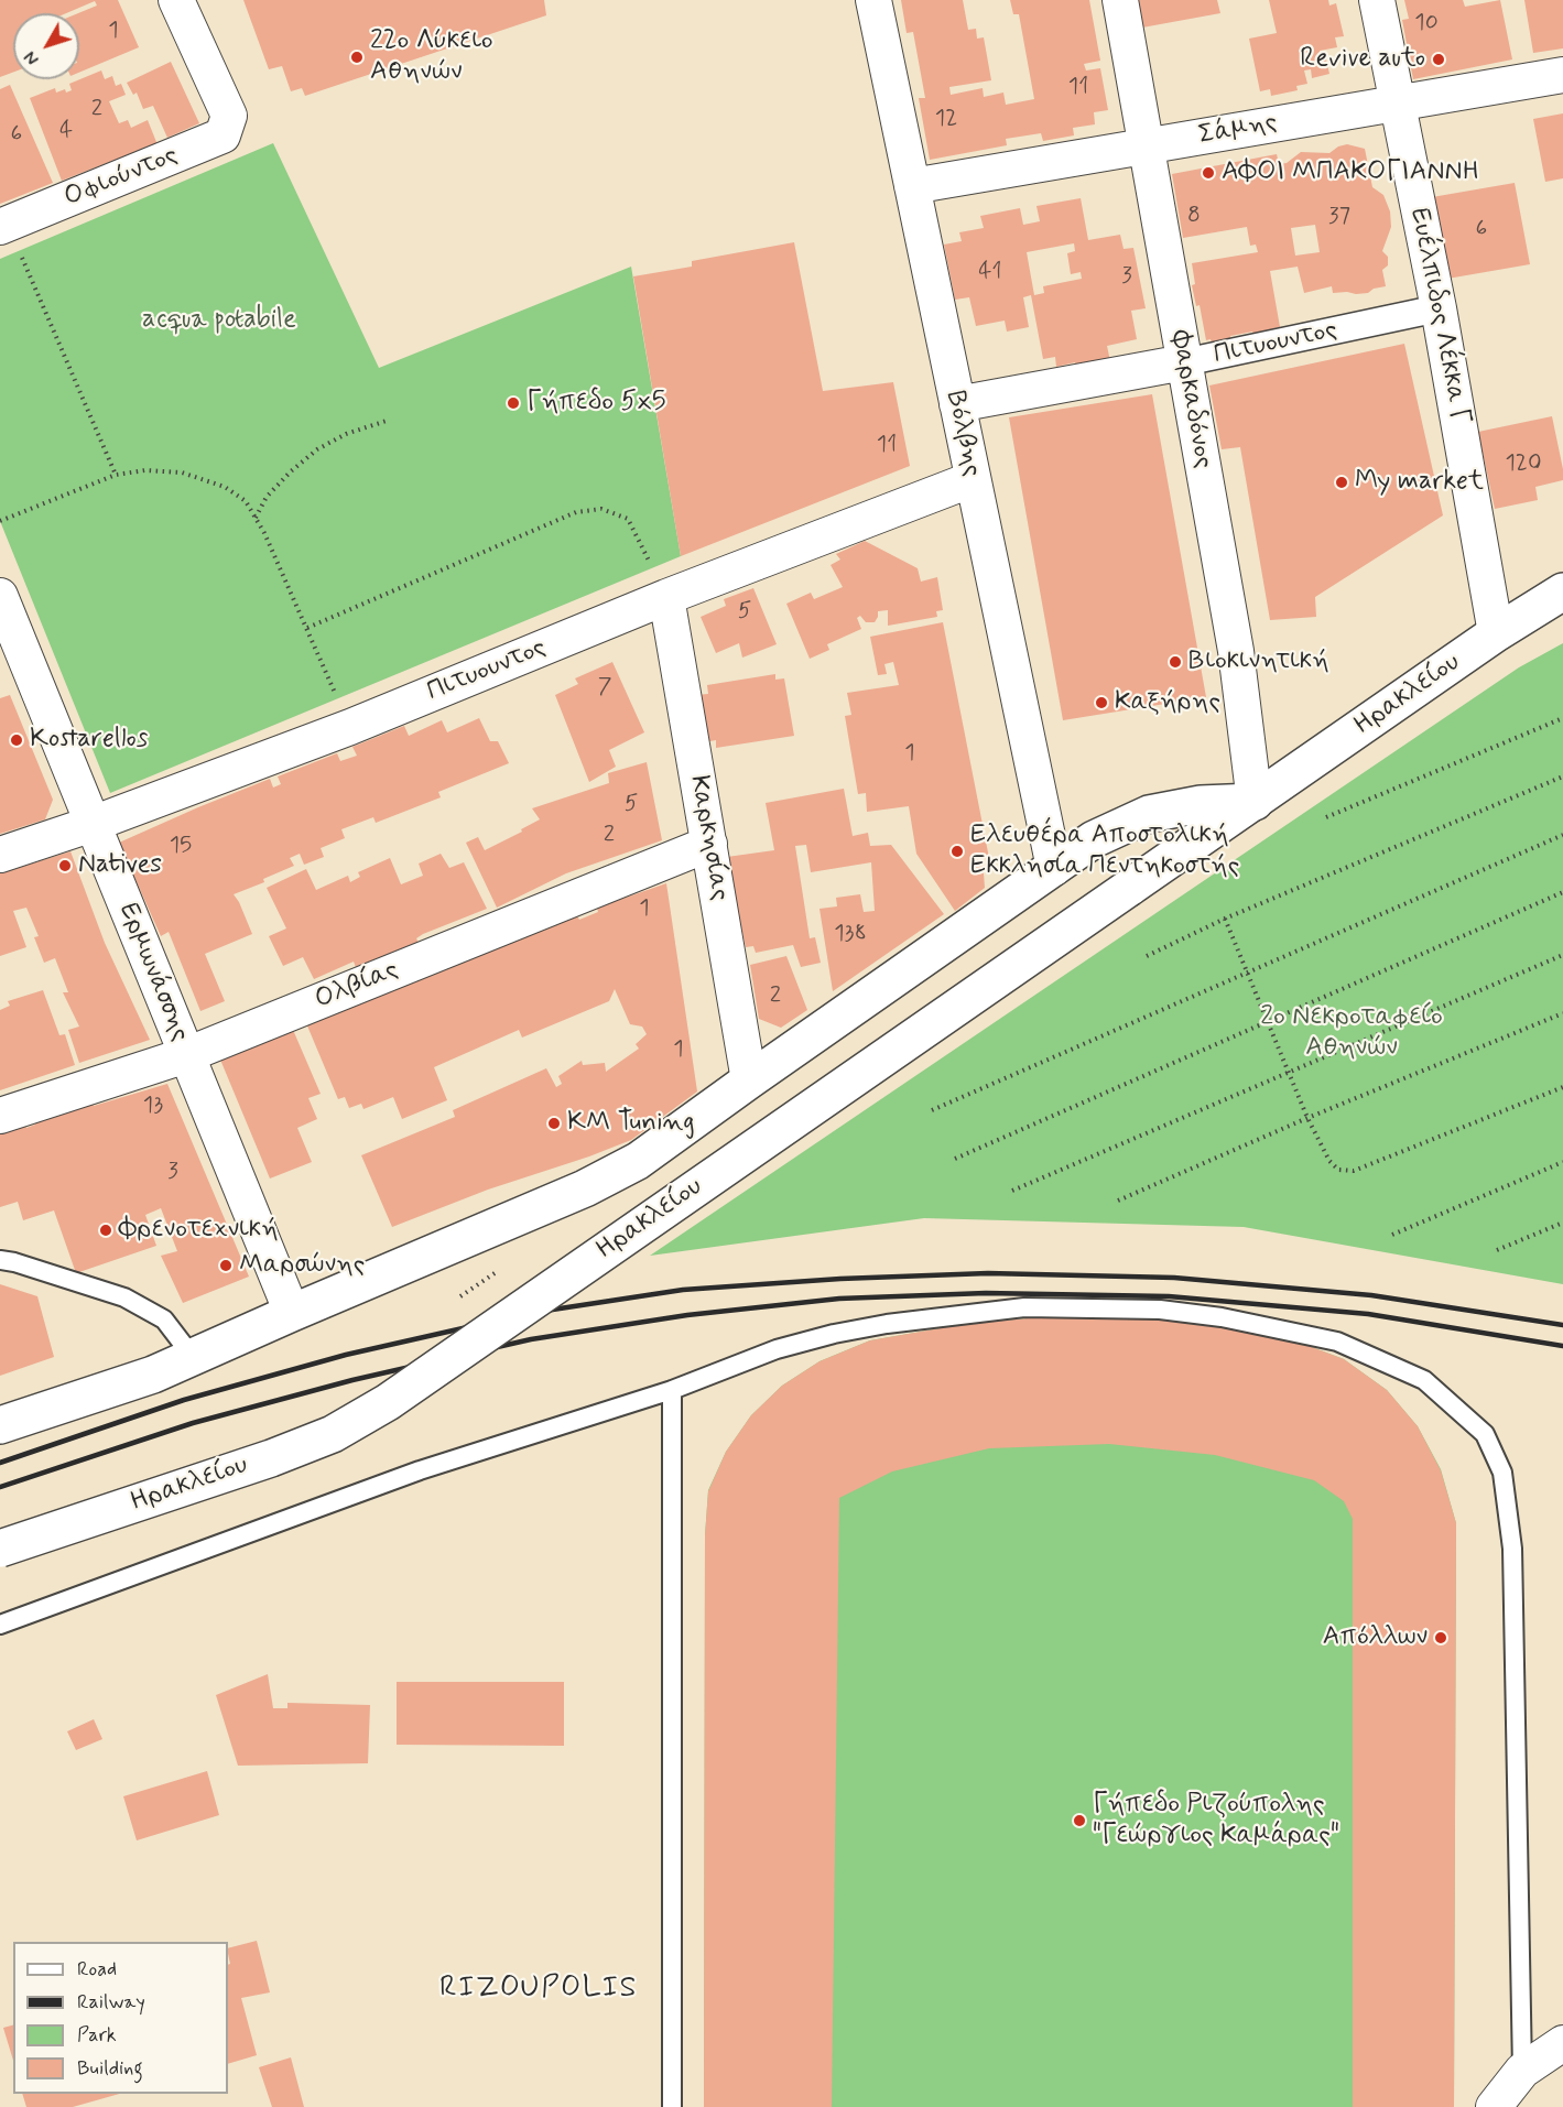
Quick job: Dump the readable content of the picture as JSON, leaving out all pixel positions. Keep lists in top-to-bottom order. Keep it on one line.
{"streets":{"main road":["Ηρακλείου"],"street":["Σάμης","Οφιούντος","Ευέλπιδος Λέκκα Γ","Πιτυουντος","Φαρκαδόνος","Βόλβης","Καρκησίας","Ερμωνάσσης","Ολβίας"]},"crossings":[["Σάμης","Ευέλπιδος Λέκκα Γ"],["Σάμης","Φαρκαδόνος"],["Σάμης","Βόλβης"],["Ευέλπιδος Λέκκα Γ","Πιτυουντος"],["Ευέλπιδος Λέκκα Γ","Ηρακλείου"],["Πιτυουντος","Φαρκαδόνος"],["Πιτυουντος","Βόλβης"],["Πιτυουντος","Καρκησίας"],["Πιτυουντος","Ερμωνάσσης"],["Φαρκαδόνος","Ηρακλείου"],["Βόλβης","Ηρακλείου"],["Ηρακλείου","Καρκησίας"],["Ηρακλείου","Ερμωνάσσης"],["Καρκησίας","Ολβίας"],["Ερμωνάσσης","Ολβίας"]],"districts":["RIZOUPOLIS"],"parks":["acqua potabile","2ο Νεκροταφείο Αθηνών"],"places":["22ο Λύκειο Αθηνών","Revive auto","ΑΦΟΙ ΜΠΑΚΟΓΙΑΝΝΗ","Γήπεδο 5x5","My market","Βιοκινητική","Καξήρης","Kostarellos","Ελευθέρα Αποστολική Εκκλησία Πεντηκοστής","Natives","KM Tuning","Φρενοτεχνική","Μαρσώνης","Απόλλων","Γήπεδο Ριζούπολης \"Γεώργιος Καμάρας\""],"house_numbers":["10","1","11","2","12","4","6","8","37","6","41","3","11","120","5","7","1","5","2","15","1","138","2","1","13","3"],"legend":["Road","Railway","Park","Building"],"north":"bottom left"}
